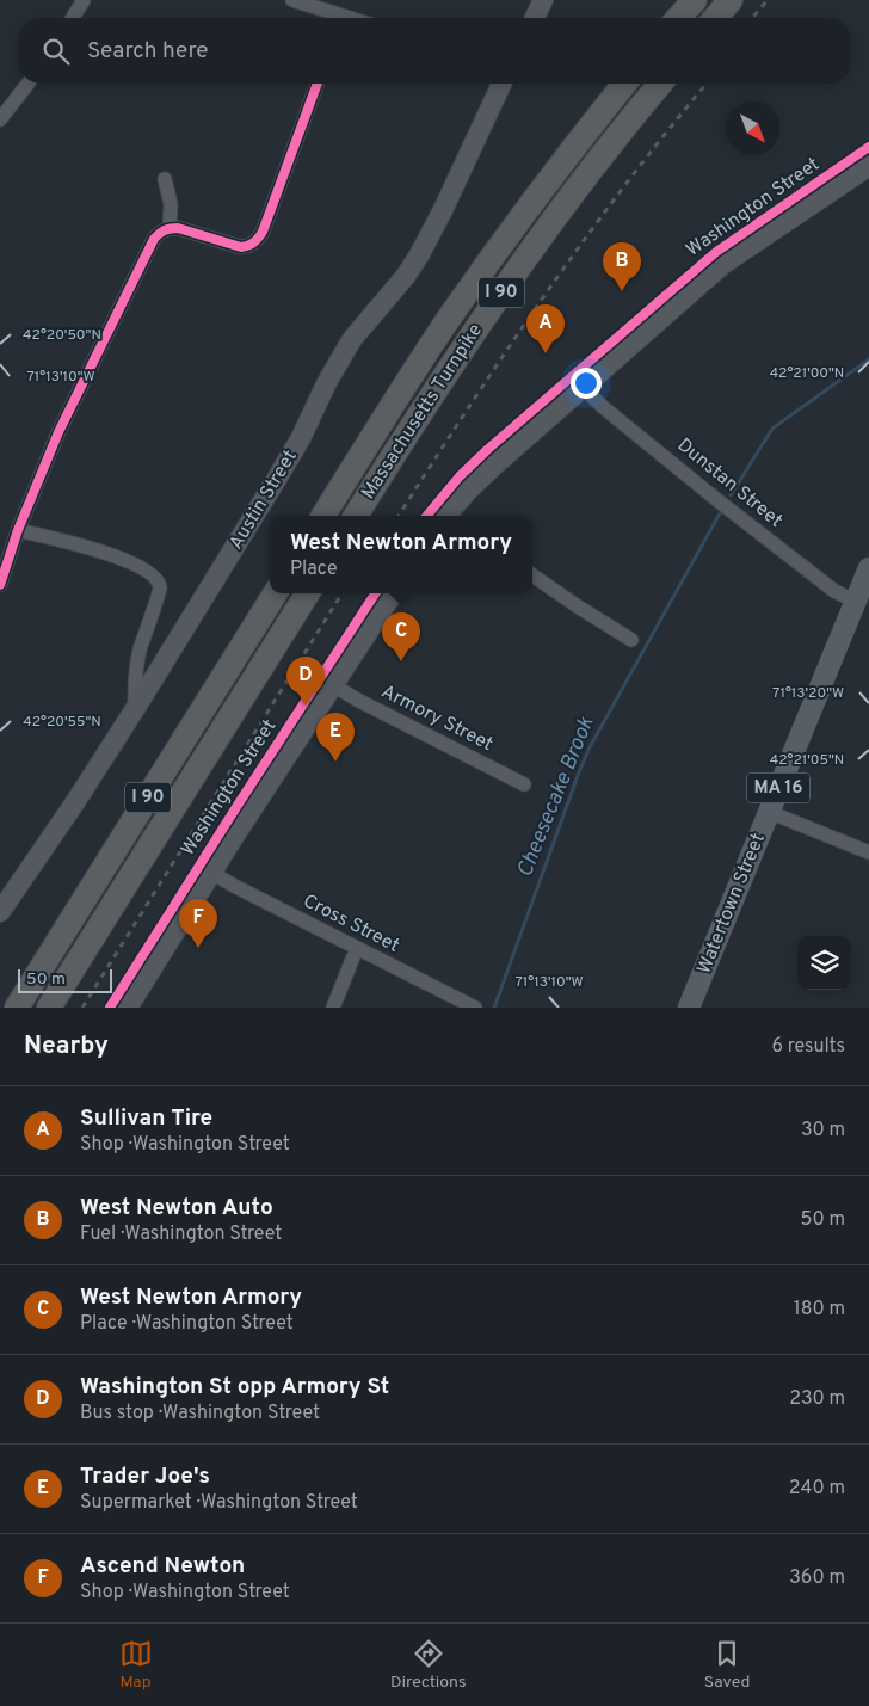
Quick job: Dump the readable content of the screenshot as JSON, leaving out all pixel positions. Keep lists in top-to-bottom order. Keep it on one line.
{"streets":{"highway":["I 90","Massachusetts Turnpike"],"main road":["Washington Street","Austin Street","MA 16","Watertown Street"],"street":["Dunstan Street","Armory Street","Cross Street"]},"crossings":[["Washington Street","Dunstan Street"],["Washington Street","Armory Street"],["Washington Street","Cross Street"],["Dunstan Street","Watertown Street"]],"water":["Cheesecake Brook"],"scale_bar":"50 m","north":"bottom right","page":{"search":"Search here","pins":["B","A","C","D","E","F"],"popup":["West Newton Armory","Place"],"scale":"50 m","heading":["Nearby","6 results"],"list":[{"mark":"A","name":"Sullivan Tire","note":"Shop · Washington Street","value":"30 m"},{"mark":"B","name":"West Newton Auto","note":"Fuel · Washington Street","value":"50 m"},{"mark":"C","name":"West Newton Armory","note":"Place · Washington Street","value":"180 m"},{"mark":"D","name":"Washington St opp Armory St","note":"Bus stop · Washington Street","value":"230 m"},{"mark":"E","name":"Trader Joe's","note":"Supermarket · Washington Street","value":"240 m"},{"mark":"F","name":"Ascend Newton","note":"Shop · Washington Street","value":"360 m"}],"nav":["Map","Directions","Saved"]},"coordinates":["42°20'50\"N","42°21'00\"N","71°13'10\"W","71°13'20\"W","42°20'55\"N","42°21'05\"N"]}
